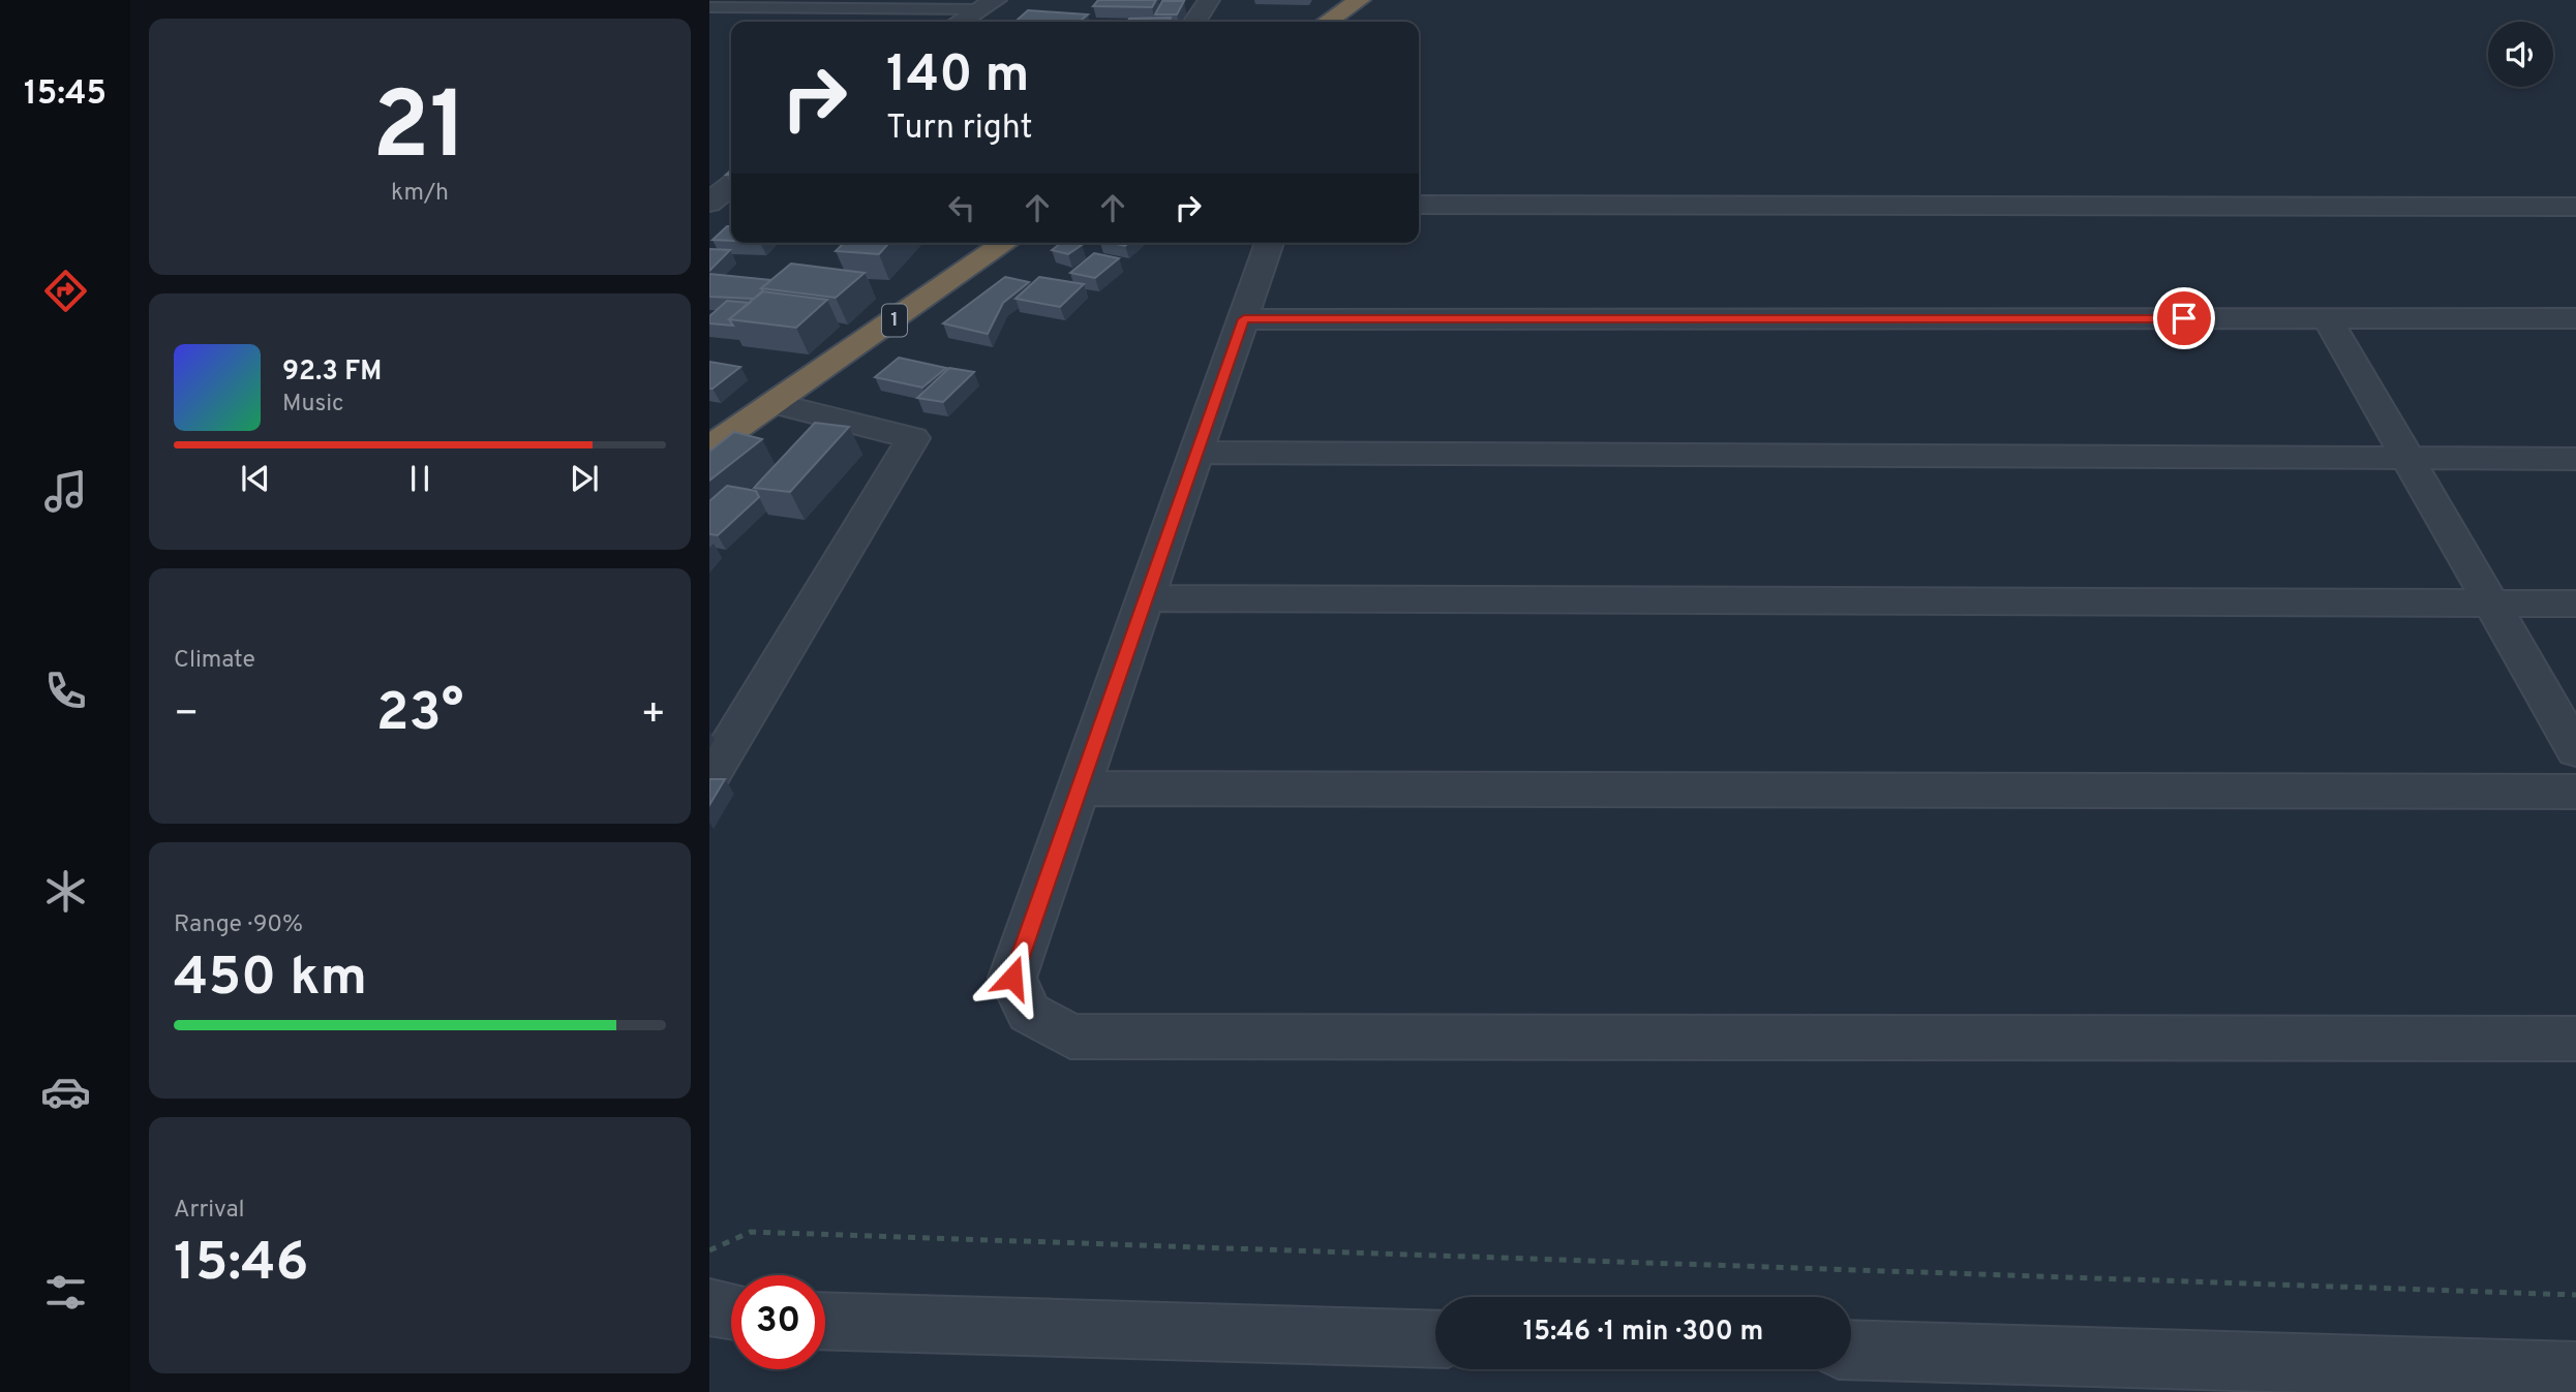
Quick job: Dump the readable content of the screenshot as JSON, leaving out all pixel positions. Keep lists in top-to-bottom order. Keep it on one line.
{"streets":{"highway":["1"]},"page":{"tabs":"15:45","tile":[["21","km/h"],"Climate",["Range · 90%","450 km"],["Arrival","15:46"]],"turn":["140 m","Turn right"],"song":["92.3 FM","Music"],"heat":["−","23°","+"],"limit":"30","trip":"15:46 · 1 min · 300 m"}}
